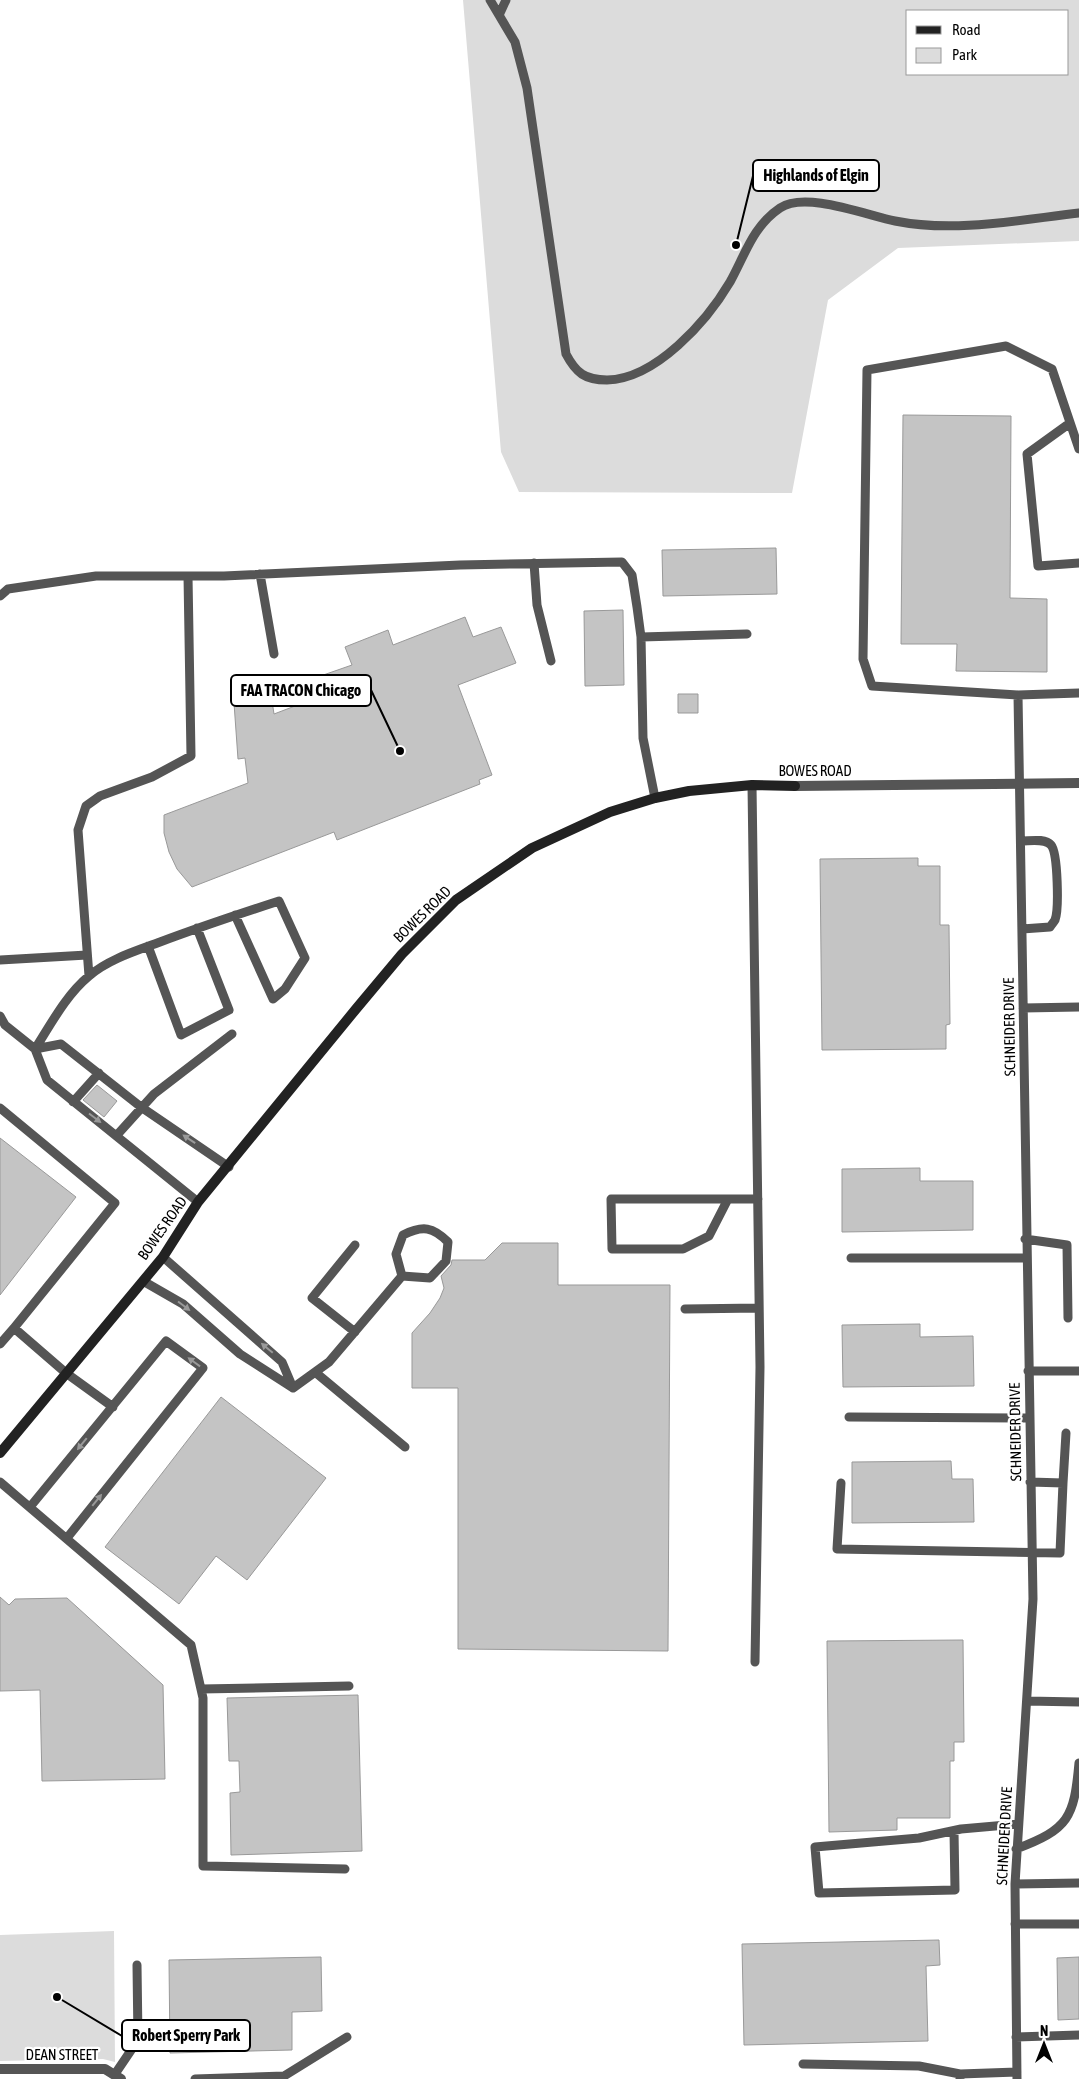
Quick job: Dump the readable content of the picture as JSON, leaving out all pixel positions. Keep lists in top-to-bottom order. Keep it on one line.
{"streets":{"main road":["BOWES ROAD"],"street":["DEAN STREET"],"lane":["SCHNEIDER DRIVE"]},"crossings":[["BOWES ROAD","SCHNEIDER DRIVE"]],"places":["Highlands of Elgin","FAA TRACON Chicago","Robert Sperry Park"],"legend":["Road","Park"],"north":"top"}
